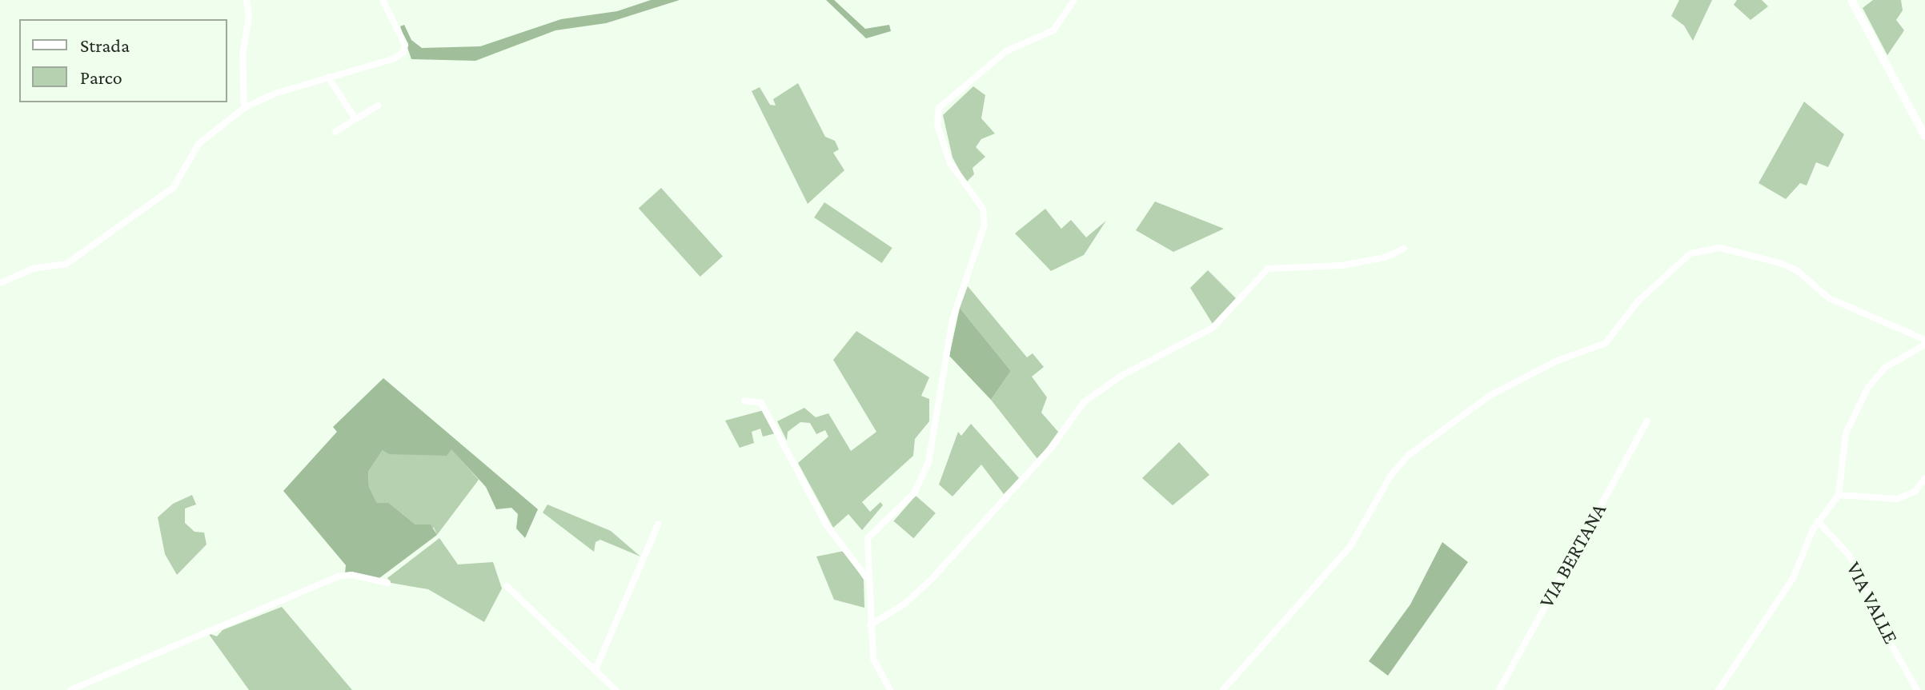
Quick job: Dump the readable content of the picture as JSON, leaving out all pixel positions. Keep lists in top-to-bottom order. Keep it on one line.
{"streets":{"street":["VIA BERTANA","VIA VALLE"]},"legend":["Strada","Parco"]}
